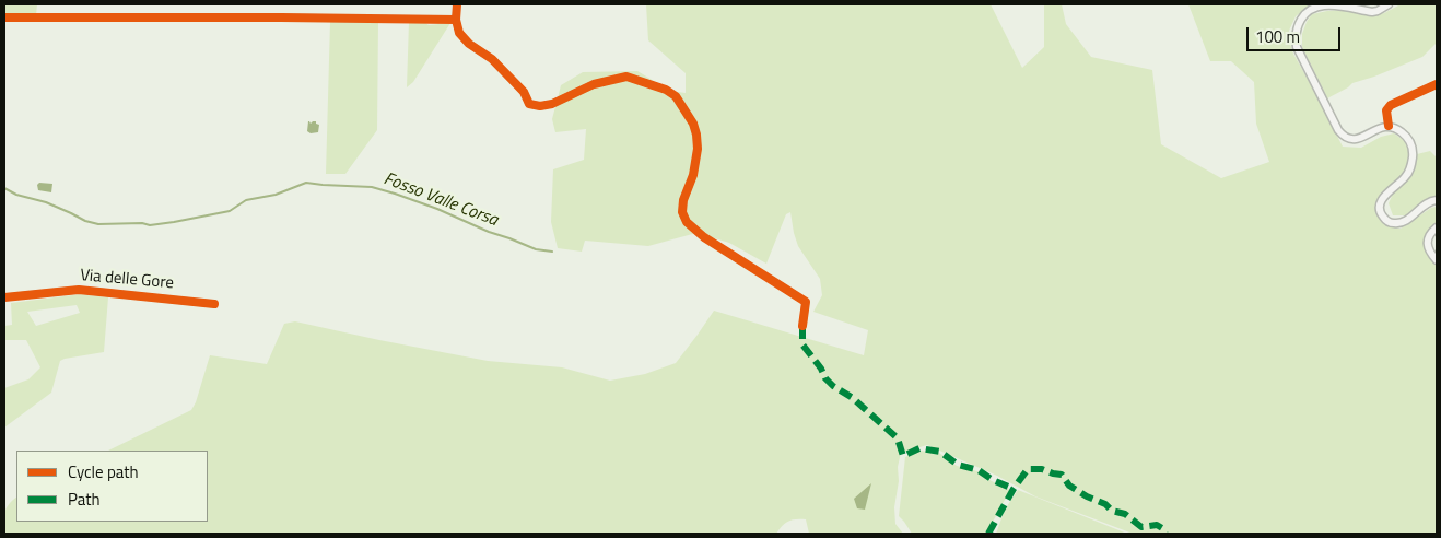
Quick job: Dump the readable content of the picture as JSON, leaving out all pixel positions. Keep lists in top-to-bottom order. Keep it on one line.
{"streets":{"street":["Via delle Gore"]},"water":["Fosso Valle Corsa"],"legend":["Cycle path","Path"],"scale_bar":"100 m"}
